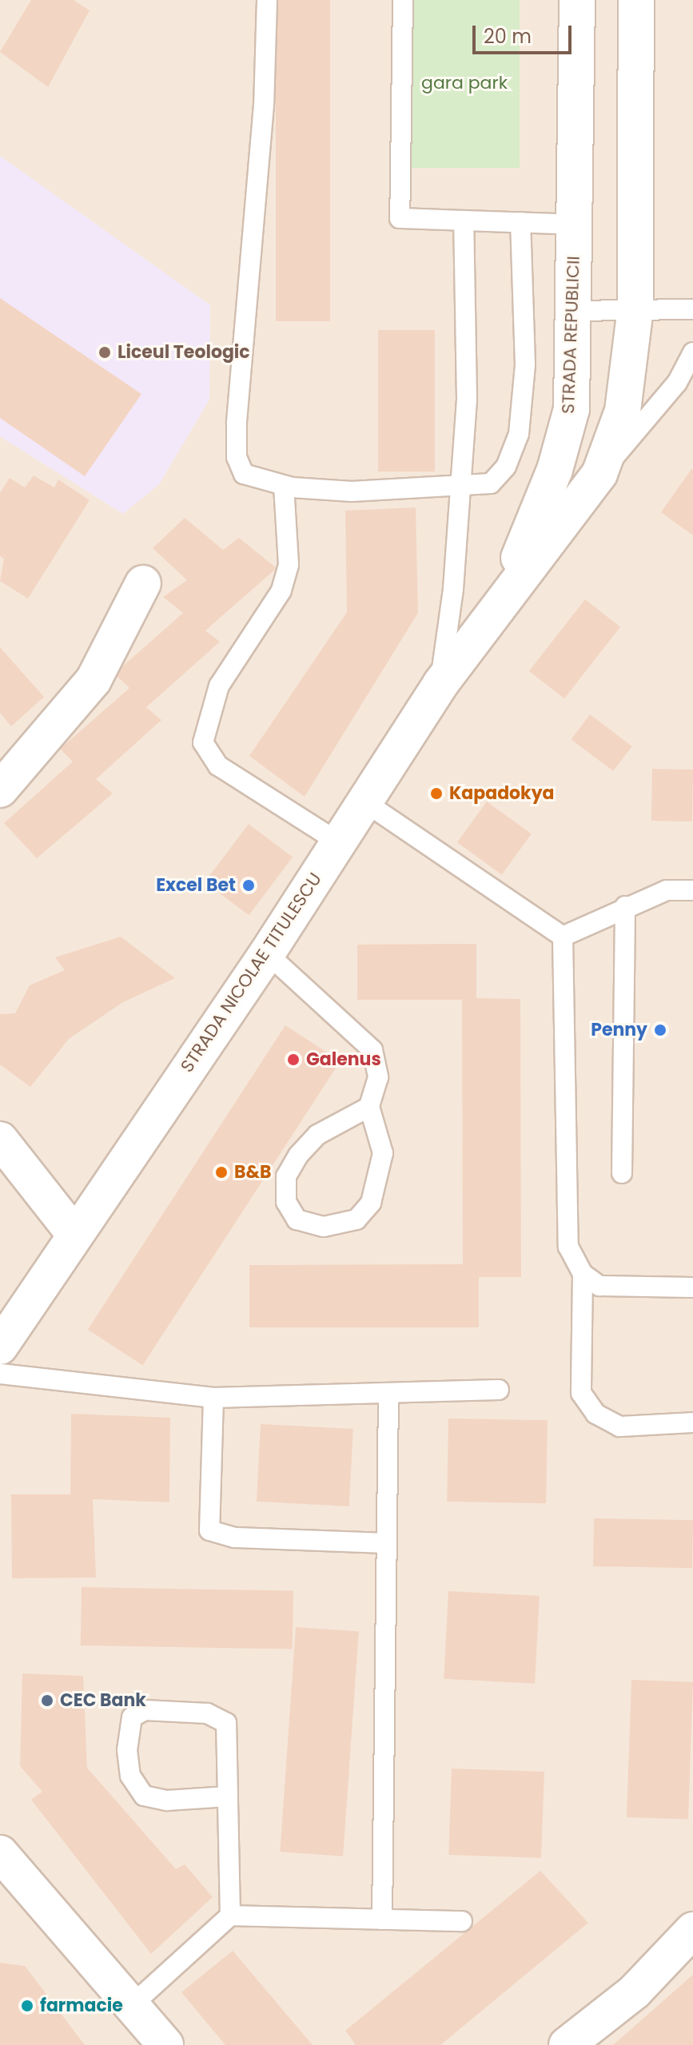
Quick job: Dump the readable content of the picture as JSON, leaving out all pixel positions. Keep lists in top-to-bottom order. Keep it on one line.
{"streets":{"main road":["STRADA REPUBLICII","STRADA NICOLAE TITULESCU"]},"crossings":[["STRADA REPUBLICII","STRADA NICOLAE TITULESCU"]],"parks":["gara park"],"places":["Liceul Teologic","Kapadokya","Excel Bet","Penny","Galenus","B&B","CEC Bank","farmacie"],"scale_bar":"20 m"}
